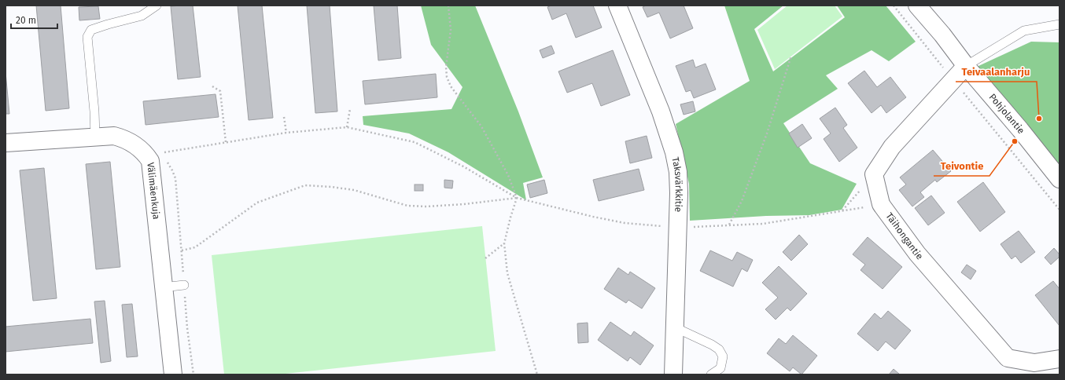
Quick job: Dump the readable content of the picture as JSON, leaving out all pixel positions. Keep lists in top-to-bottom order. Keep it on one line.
{"streets":{"street":["Pohjolantie","Taksvärkkitie","Välimäenkuja","Täihongantie"]},"places":["Teivaalanharju","Teivontie"],"scale_bar":"20 m"}
